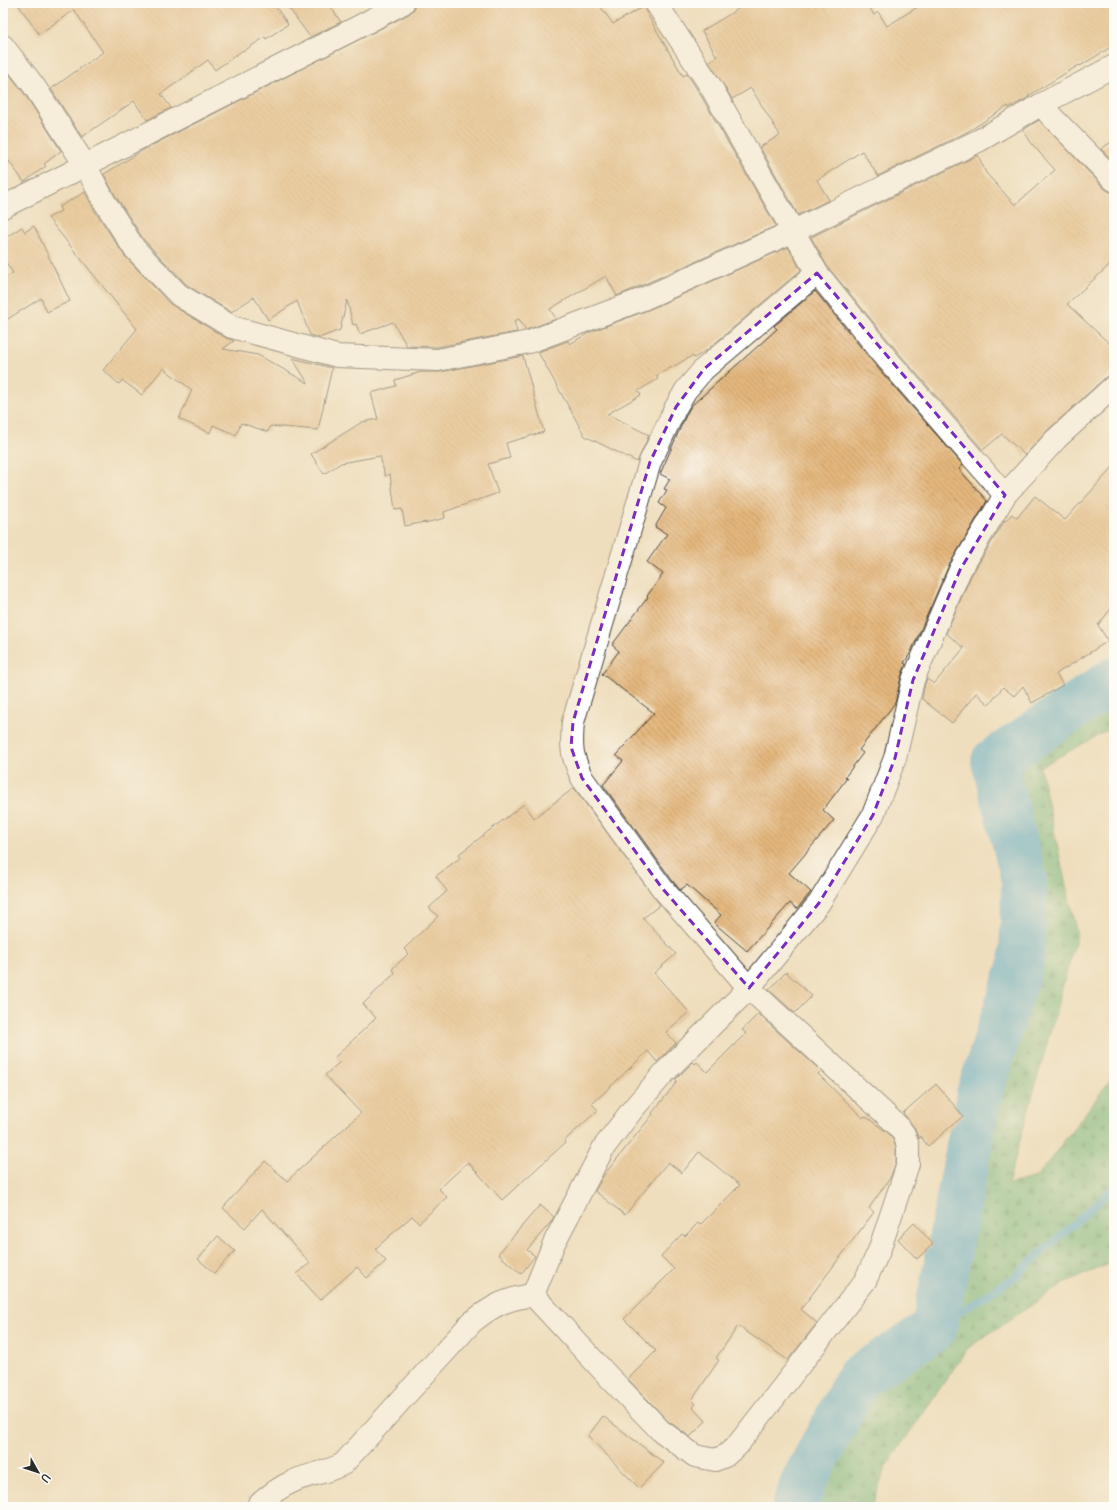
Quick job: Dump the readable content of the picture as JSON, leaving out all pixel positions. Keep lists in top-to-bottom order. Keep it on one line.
{"north":"bottom right"}
